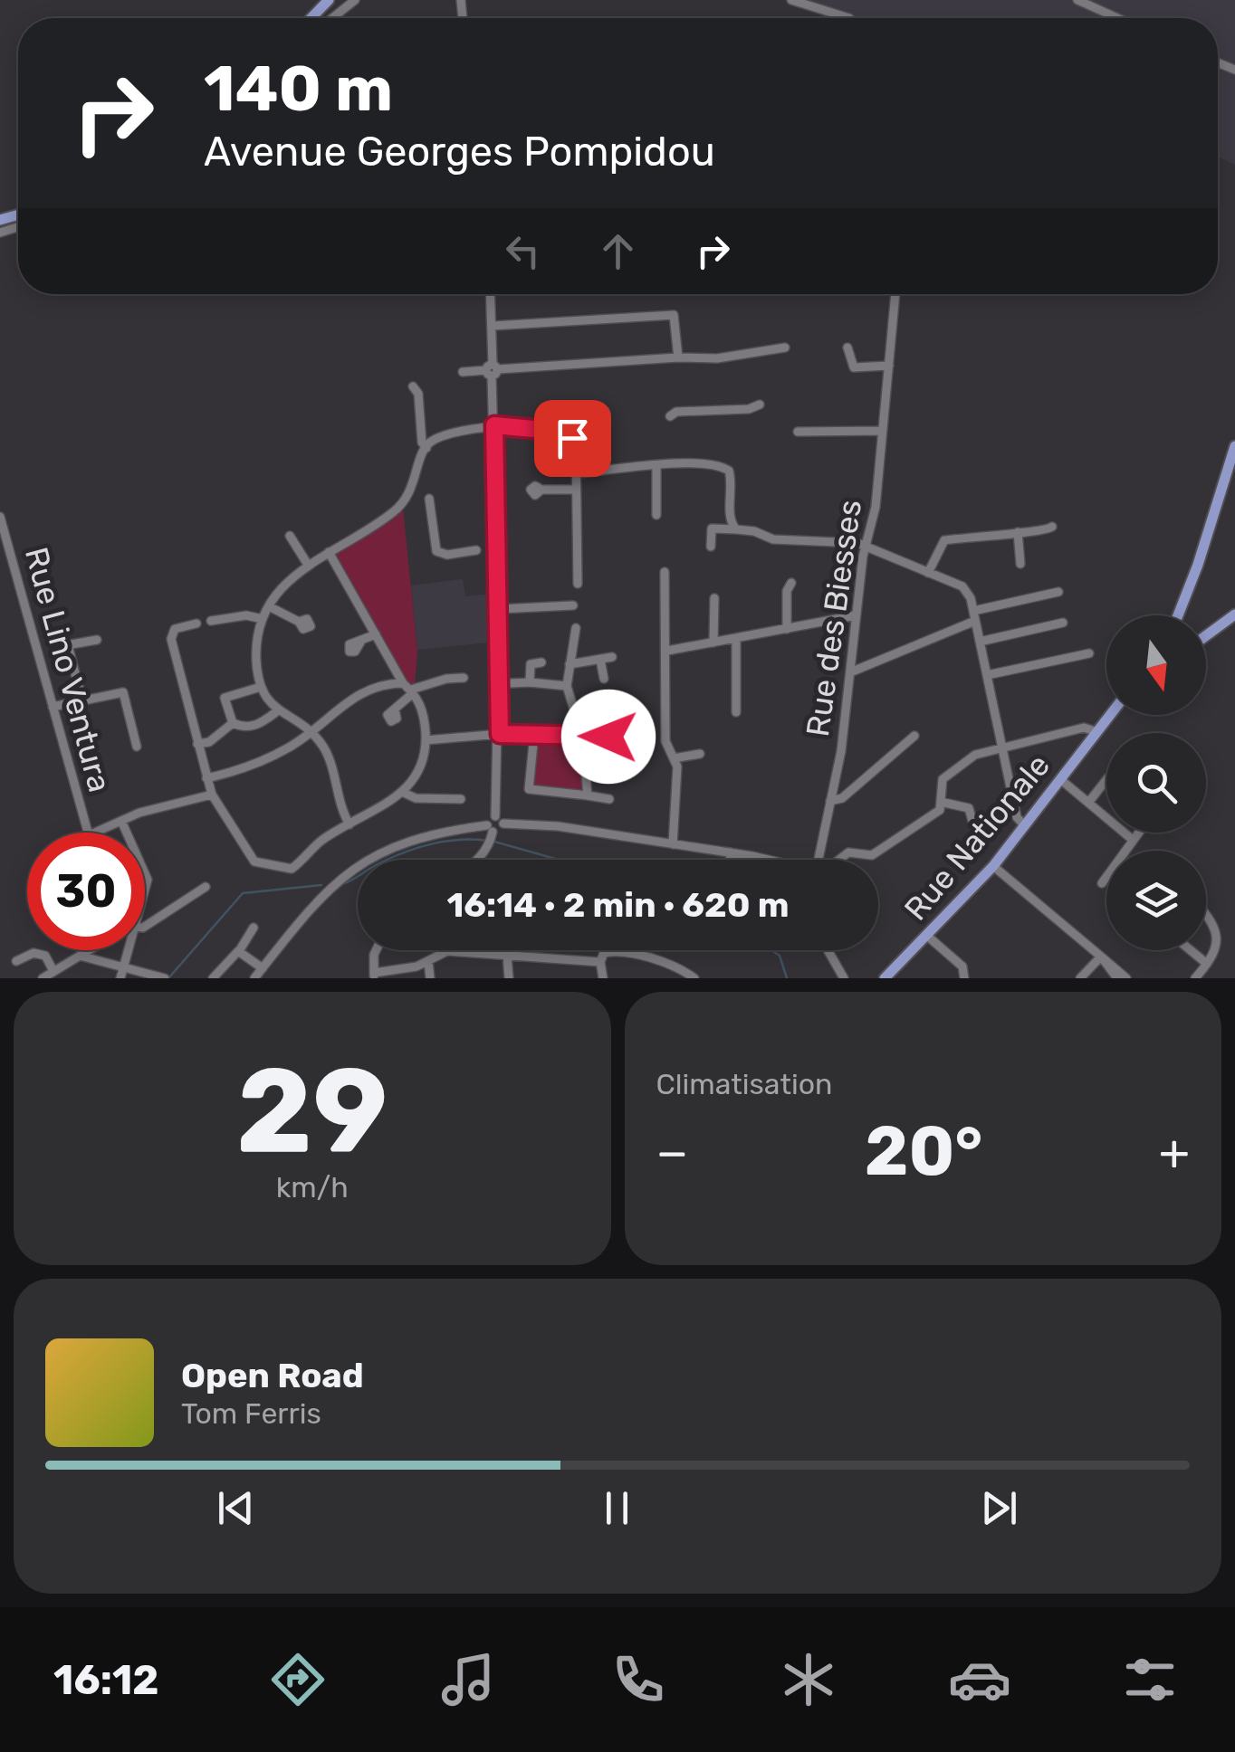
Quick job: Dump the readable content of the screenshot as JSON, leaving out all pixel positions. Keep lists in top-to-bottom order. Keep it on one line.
{"streets":{"main road":["Rue Nationale"],"street":["Rue des Biesses","Rue Lino Ventura"]},"north":"bottom","page":{"turn":["140 m","Avenue Georges Pompidou"],"limit":"30","trip":"16:14 · 2 min · 620 m","tile":[["29","km/h"],"Climatisation"],"heat":["−","20°","+"],"song":["Open Road","Tom Ferris"],"tabs":"16:12"}}
